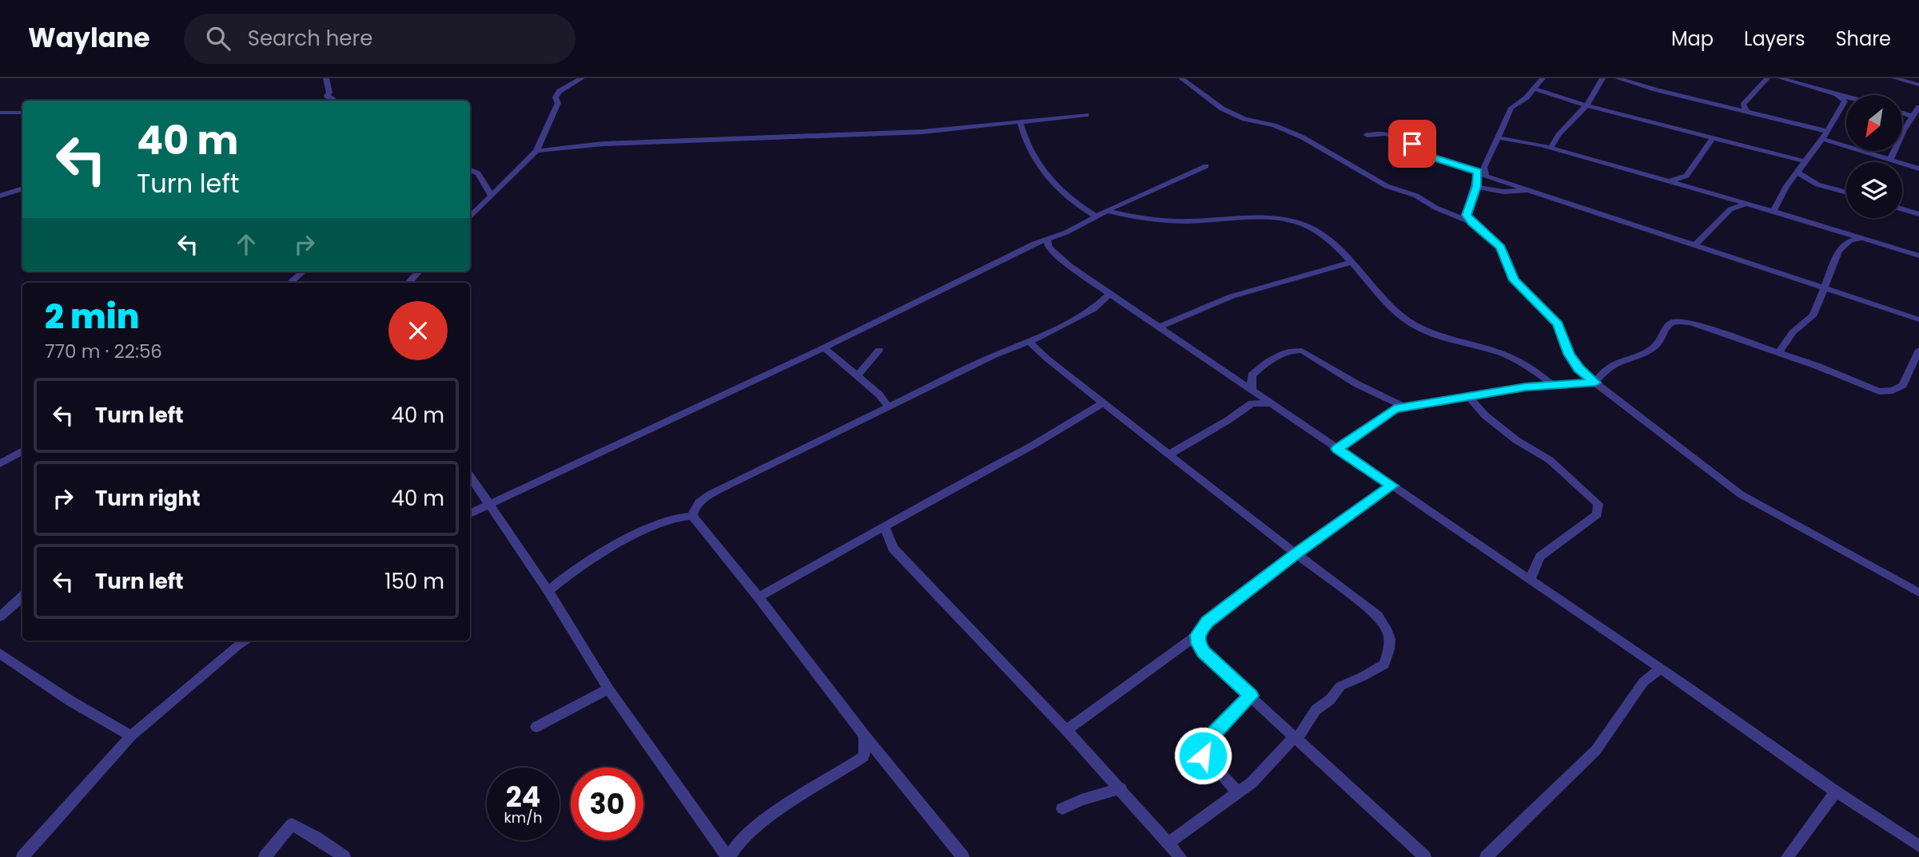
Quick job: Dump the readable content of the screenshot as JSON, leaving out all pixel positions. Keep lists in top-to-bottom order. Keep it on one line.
{"north":"bottom left","page":{"header":"Waylane","search":"Search here","nav":["Map","Layers","Share"],"turn":["40 m","Turn left"],"heading":["2 min","770 m · 22:56"],"list":[{"name":"Turn left","value":"40 m"},{"name":"Turn right","value":"40 m"},{"name":"Turn left","value":"150 m"}],"speed":"24 km/h","limit":"30"}}
